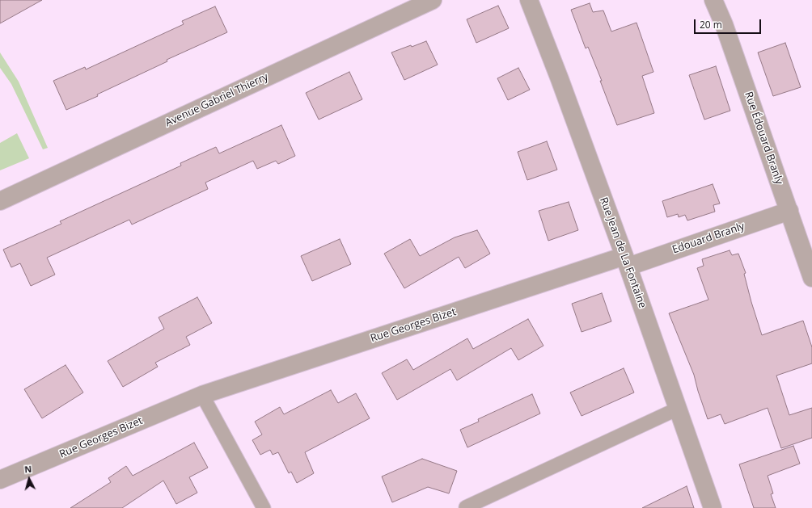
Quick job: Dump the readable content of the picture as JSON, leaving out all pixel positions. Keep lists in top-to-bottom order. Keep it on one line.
{"streets":{"street":["Avenue Gabriel Thierry","Rue Édouard Branly","Edouard Branly","Rue Jean de La Fontaine","Rue Georges Bizet"]},"crossings":[["Rue Édouard Branly","Edouard Branly"],["Edouard Branly","Rue Jean de La Fontaine"],["Edouard Branly","Rue Georges Bizet"],["Rue Jean de La Fontaine","Rue Georges Bizet"]],"scale_bar":"20 m","north":"top"}
